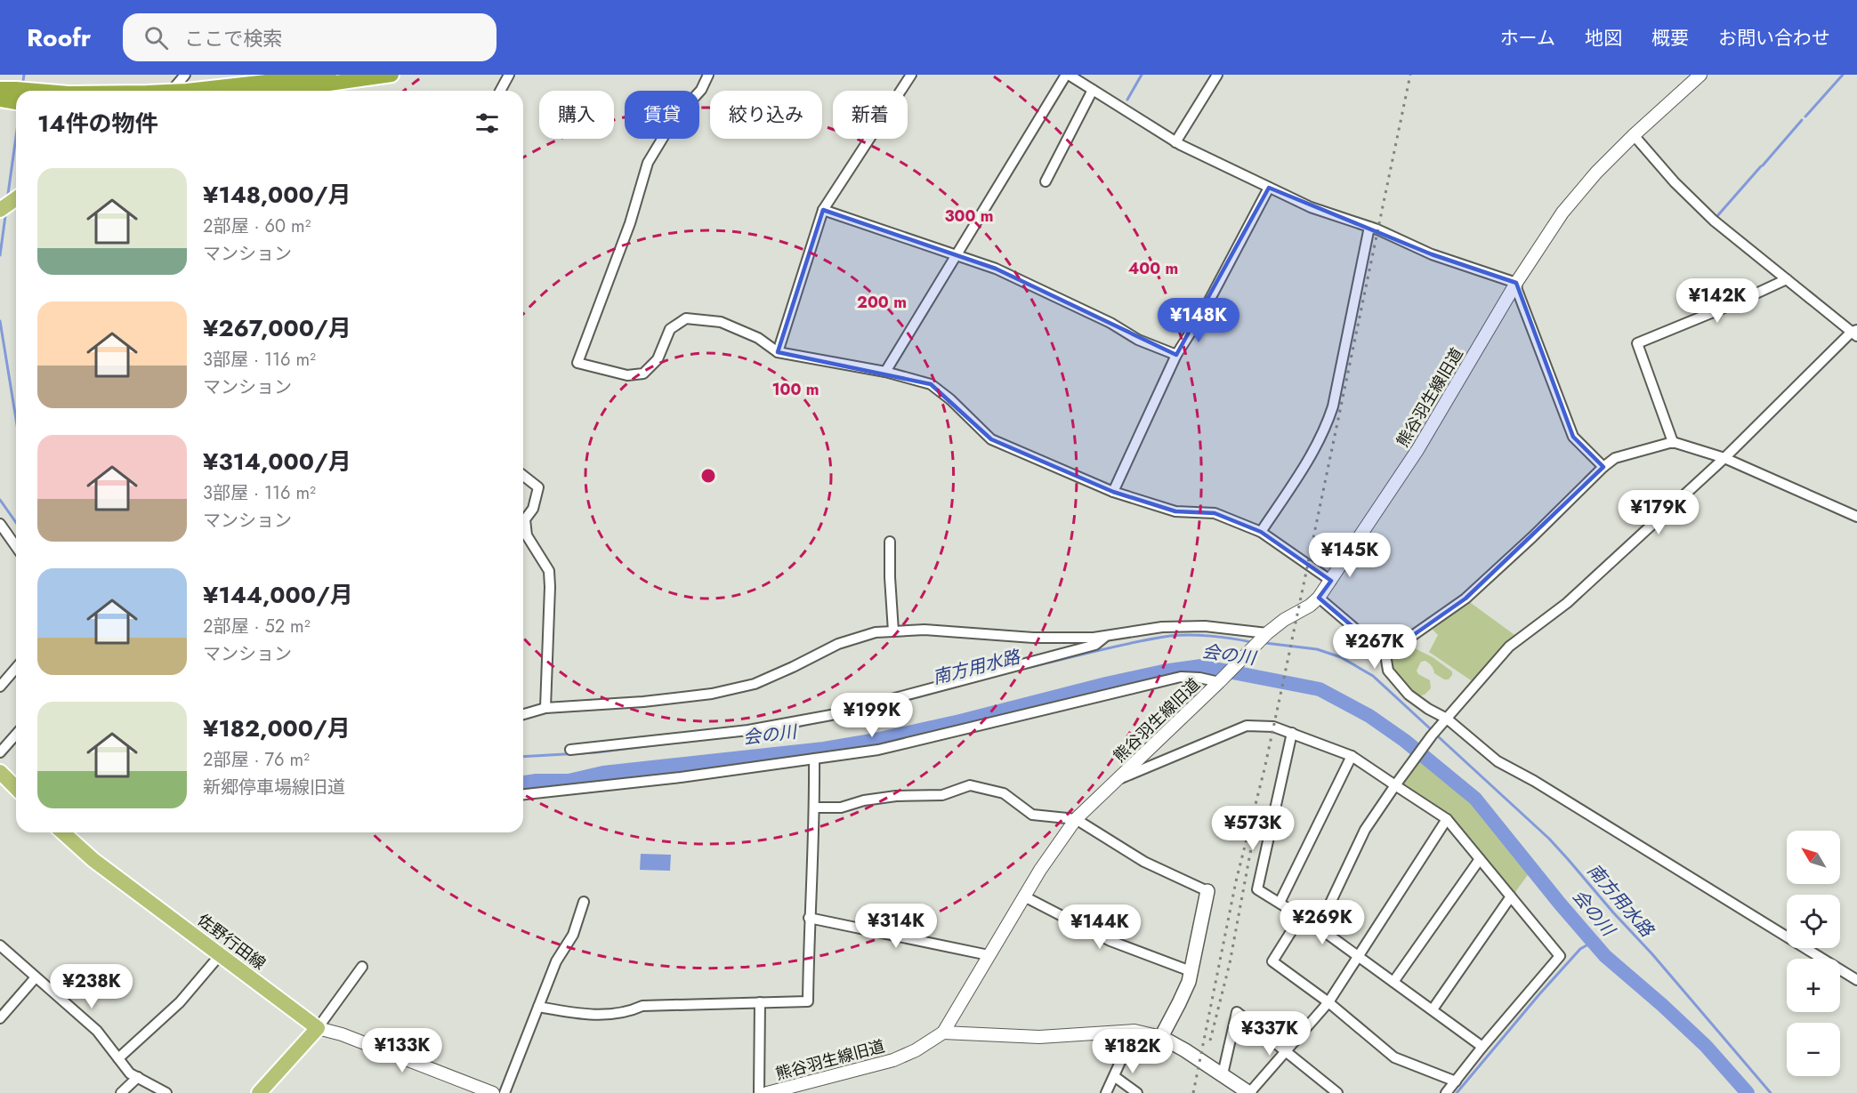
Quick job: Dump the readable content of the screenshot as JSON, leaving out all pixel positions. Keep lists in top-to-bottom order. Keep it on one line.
{"streets":{"main road":["佐野行田線"],"street":["熊谷羽生線旧道"]},"water":["会の川","南方用水路"],"north":"top left","page":{"header":"Roofr","search":"ここで検索","nav":["ホーム","地図","概要","お問い合わせ"],"chip":["購入","賃貸","絞り込み","新着"],"heading":"14件の物件","list":[{"name":"¥148,000/月","note":"2部屋 · 60 m² · マンション"},{"name":"¥267,000/月","note":"3部屋 · 116 m² · マンション"},{"name":"¥314,000/月","note":"3部屋 · 116 m² · マンション"},{"name":"¥144,000/月","note":"2部屋 · 52 m² · マンション"},{"name":"¥182,000/月","note":"2部屋 · 76 m² · 新郷停車場線旧道"}],"price":["¥142K","¥148K","¥179K","¥145K","¥267K","¥199K","¥573K","¥269K","¥314K","¥144K","¥238K","¥337K","¥133K","¥182K"],"map_buttons":["+","−"]},"rings":["300 m","400 m","200 m","100 m"]}
